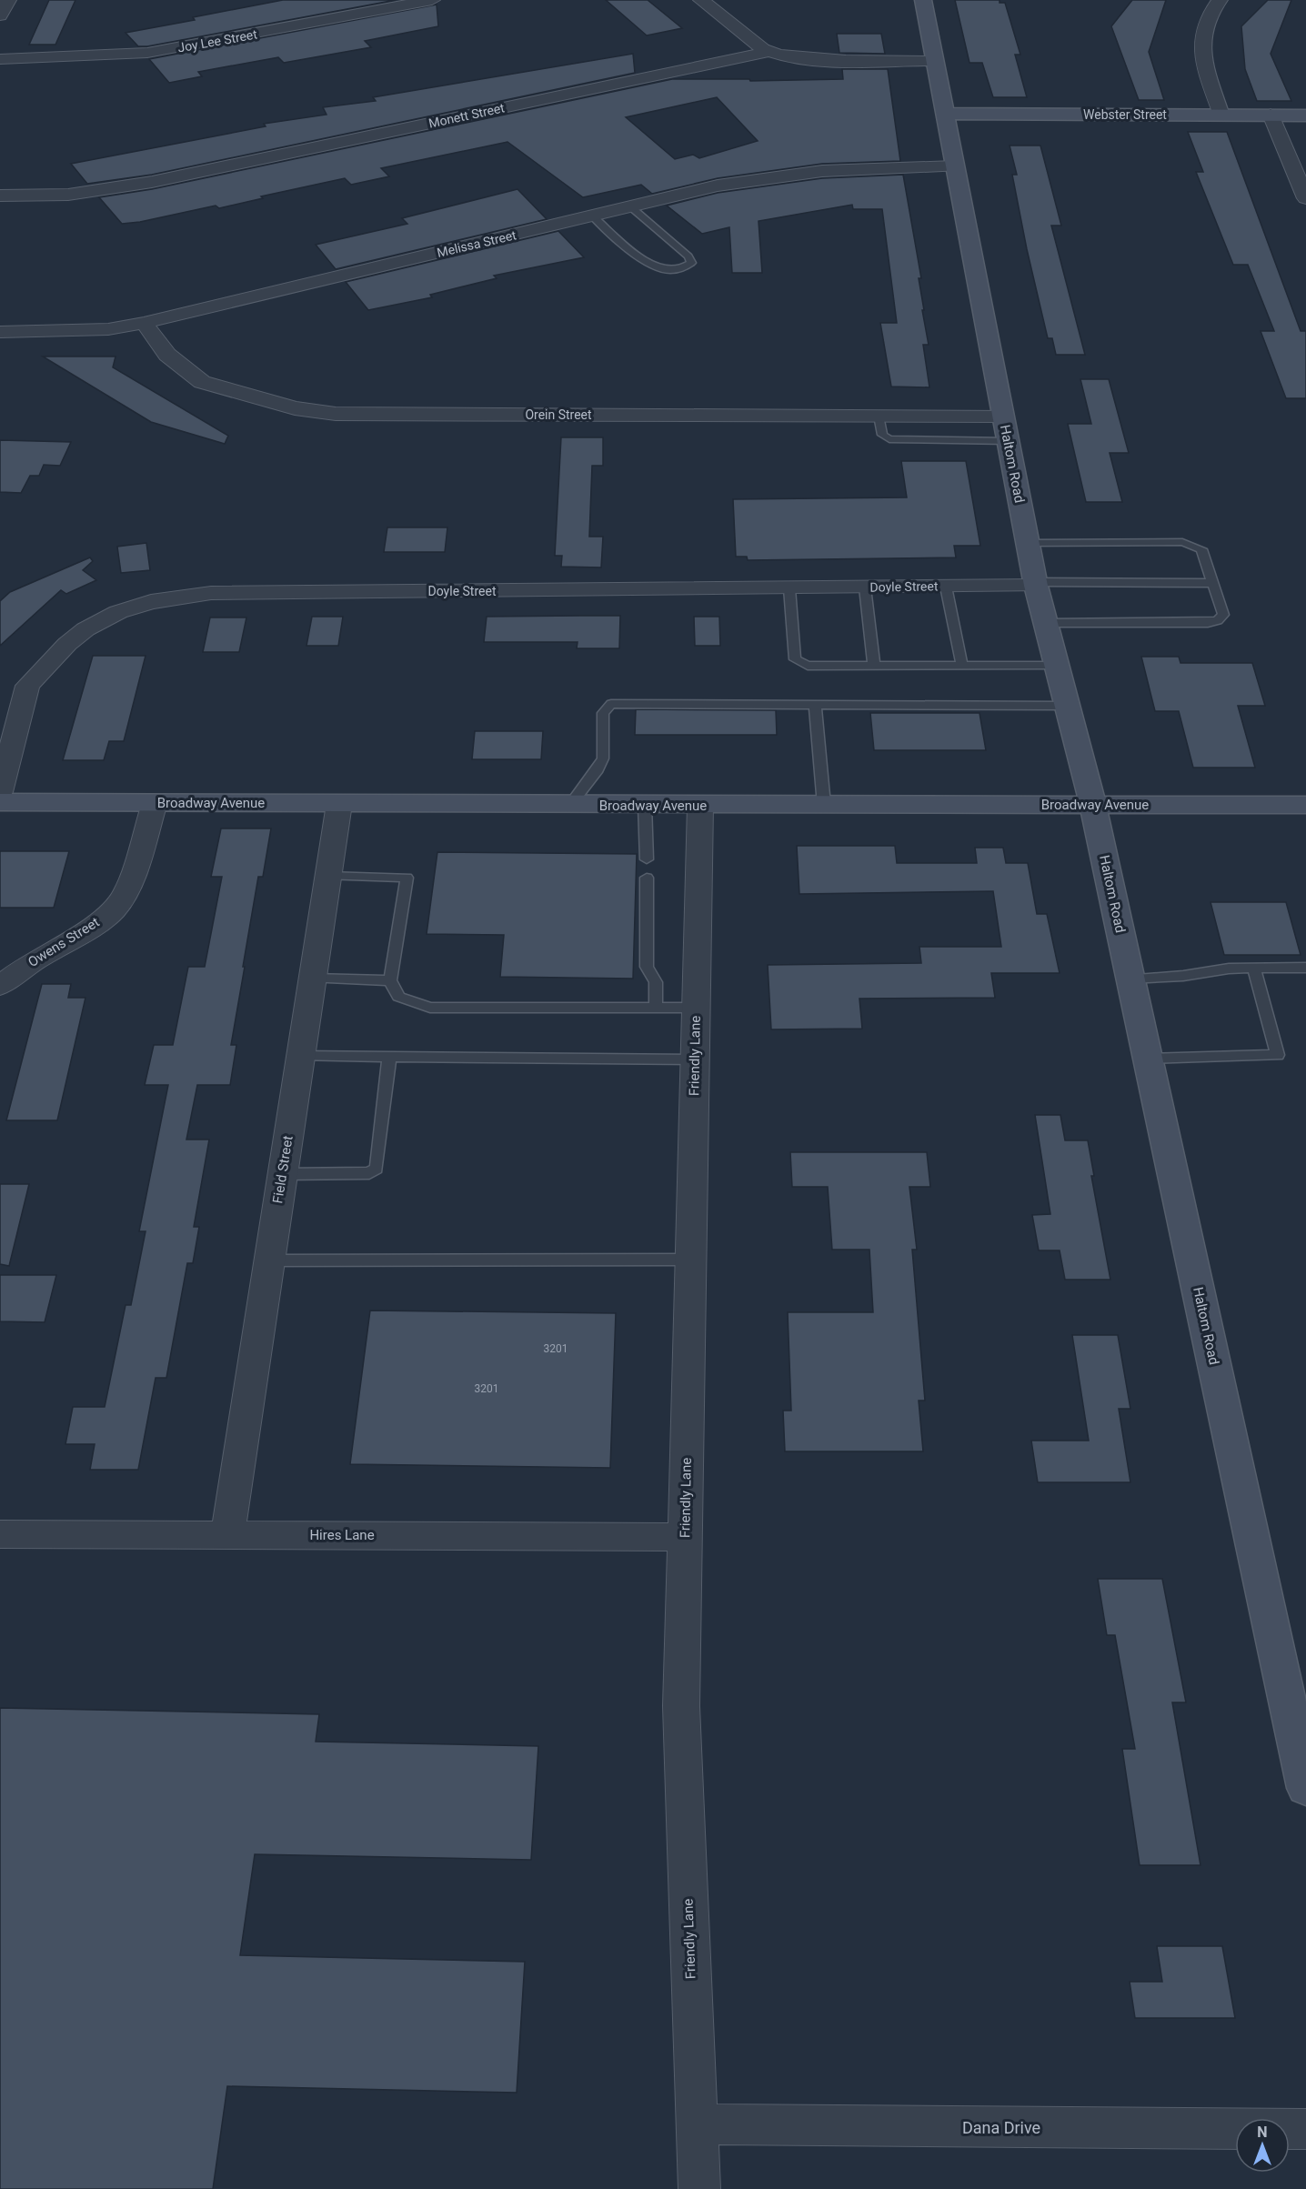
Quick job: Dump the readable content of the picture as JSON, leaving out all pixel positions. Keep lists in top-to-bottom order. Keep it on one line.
{"streets":{"main road":["Webster Street","Haltom Road","Broadway Avenue"],"street":["Joy Lee Street","Monett Street","Melissa Street","Orein Street","Doyle Street","Owens Street","Friendly Lane","Field Street","Hires Lane","Dana Drive"]},"crossings":[["Webster Street","Haltom Road"],["Monett Street","Haltom Road"],["Melissa Street","Orein Street"],["Melissa Street","Haltom Road"],["Orein Street","Haltom Road"],["Haltom Road","Doyle Street"],["Haltom Road","Broadway Avenue"],["Broadway Avenue","Owens Street"],["Broadway Avenue","Friendly Lane"],["Broadway Avenue","Field Street"],["Friendly Lane","Hires Lane"],["Friendly Lane","Dana Drive"],["Field Street","Hires Lane"]],"house_numbers":["3201","3201"],"north":"top"}
